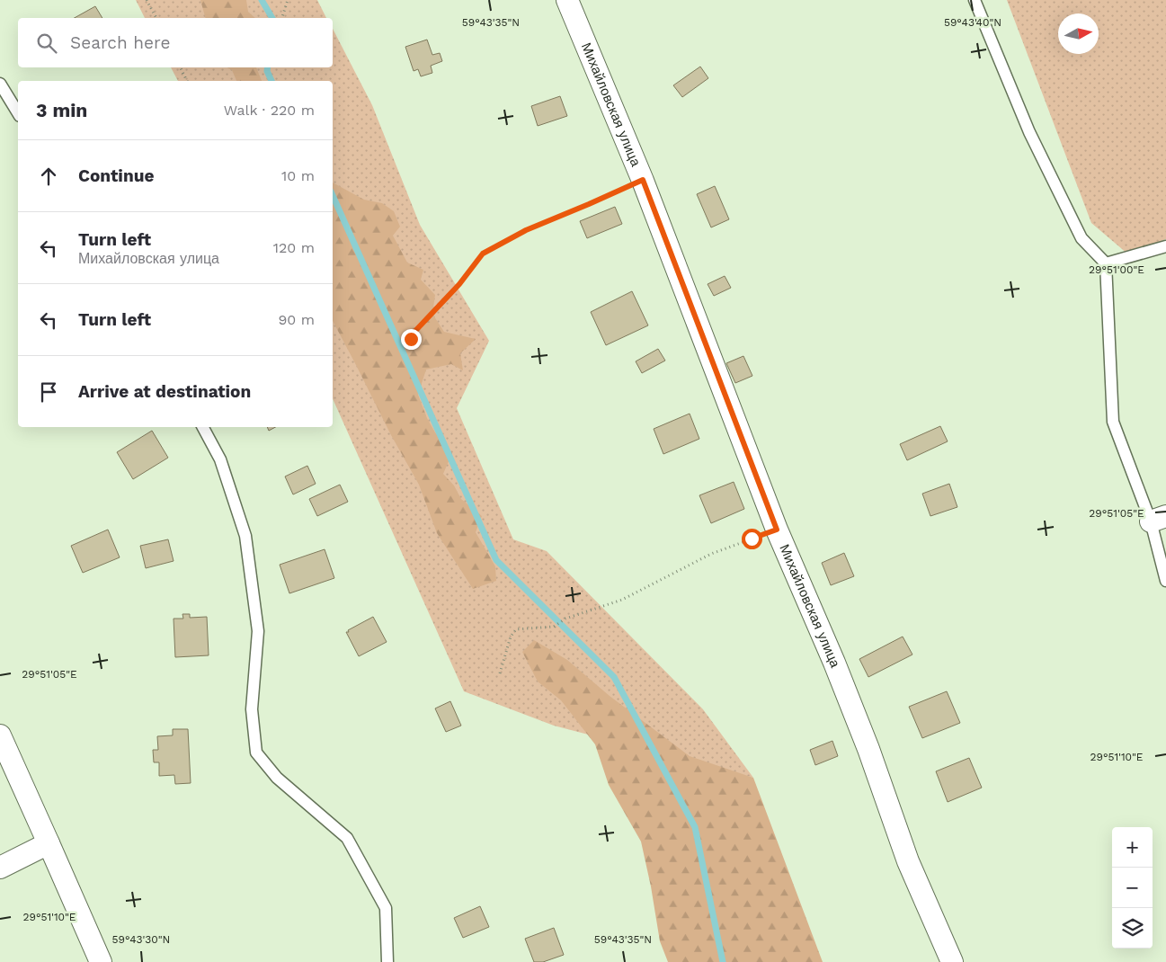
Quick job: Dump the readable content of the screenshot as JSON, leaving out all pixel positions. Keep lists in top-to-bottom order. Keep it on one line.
{"streets":{"street":["Михайловская улица"]},"north":"right","page":{"search":"Search here","heading":["3 min","Walk · 220 m"],"list":[["Continue","10 m"],["Turn left","Михайловская улица","120 m"],["Turn left","90 m"],"Arrive at destination"],"map_buttons":["+","−"]},"coordinates":["59°43'35\"N","59°43'40\"N","29°51'00\"E","29°51'05\"E","29°51'10\"E","59°43'30\"N"]}
